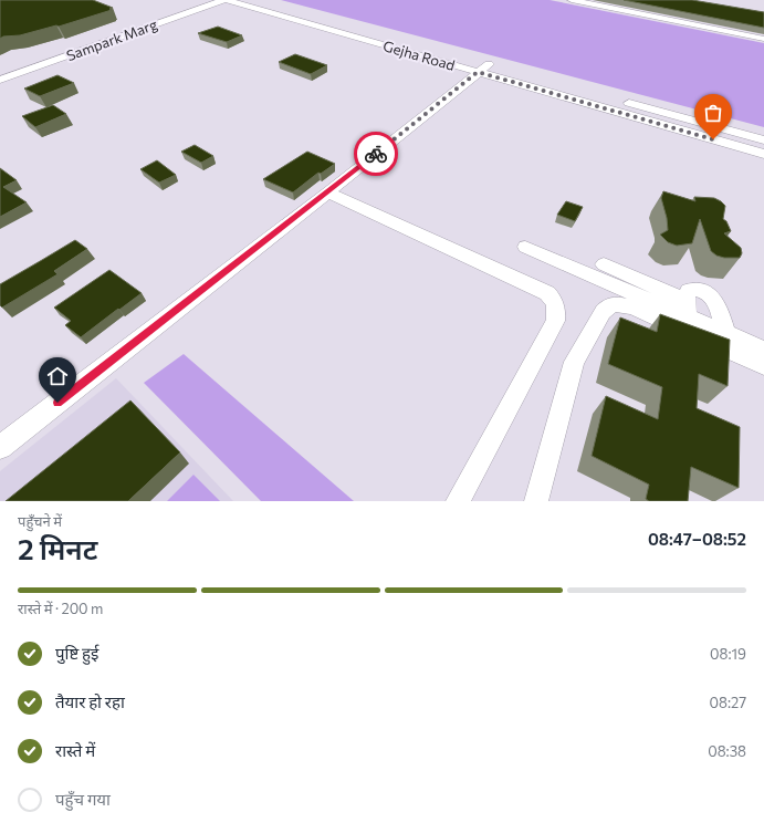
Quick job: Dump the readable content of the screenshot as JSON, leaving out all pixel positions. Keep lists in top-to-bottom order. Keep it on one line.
{"streets":{"street":["Sampark Marg","Gejha Road"]},"crossings":[["Sampark Marg","Gejha Road"]],"page":{"heading":["2 मिनट","पहुँचने में","08:47–08:52"],"bar":"रास्ते में · 200 m","list":[["पुष्टि हुई","08:19"],["तैयार हो रहा","08:27"],["रास्ते में","08:38"],"पहुँच गया"]}}
